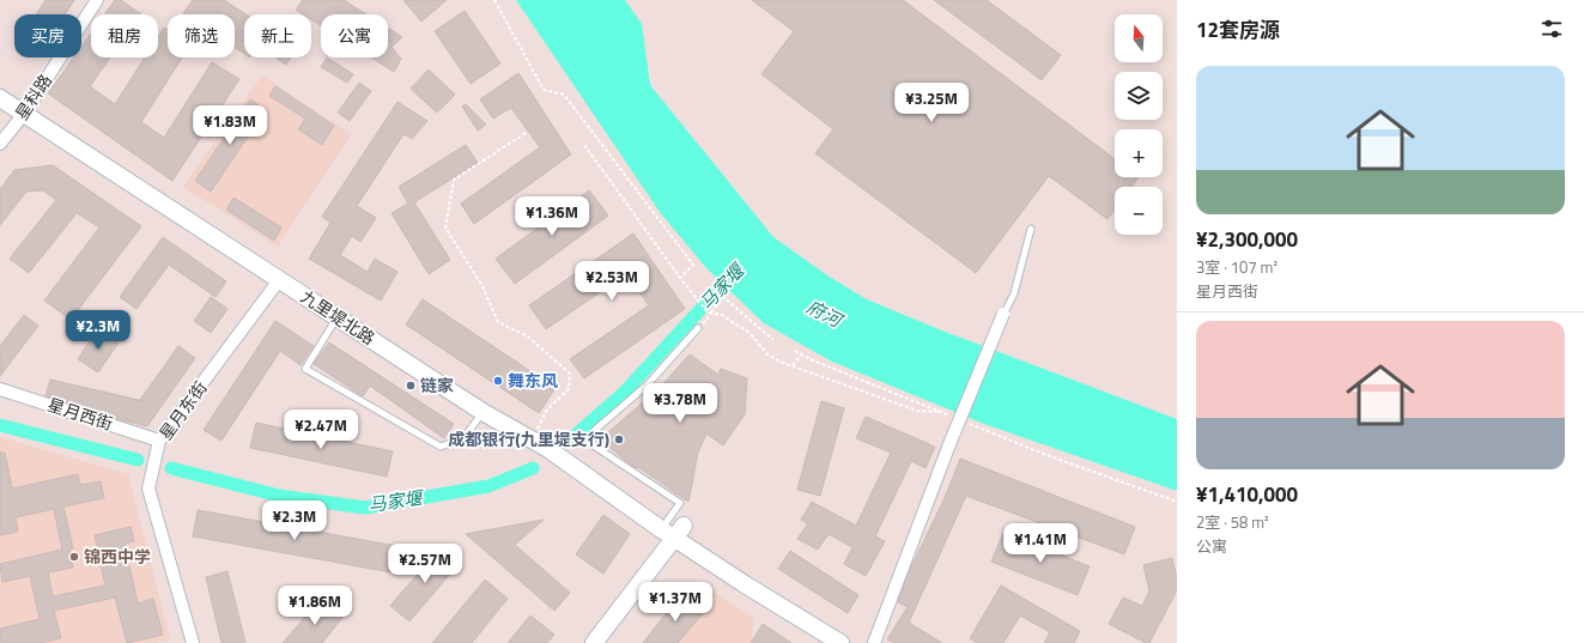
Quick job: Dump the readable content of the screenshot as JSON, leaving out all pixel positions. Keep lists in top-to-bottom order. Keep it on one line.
{"streets":{"street":["星科路","九里堤北路","星月东街","星月西街"]},"crossings":[["星科路","九里堤北路"],["九里堤北路","星月东街"],["星月东街","星月西街"]],"water":["马家堰","府河"],"places":["舞东风","链家","成都银行(九里堤支行)","锦西中学"],"north":"top","page":{"heading":"12套房源","map_buttons":["+","−"],"chip":["买房","租房","筛选","新上","公寓"],"list":[{"name":"¥2,300,000","note":"3室 · 107 m² · 星月西街"},{"name":"¥1,410,000","note":"2室 · 58 m² · 公寓"}],"price":["¥3.25M","¥1.83M","¥1.36M","¥2.53M","¥2.3M","¥3.78M","¥2.47M","¥2.3M","¥1.41M","¥2.57M","¥1.37M","¥1.86M"]}}
